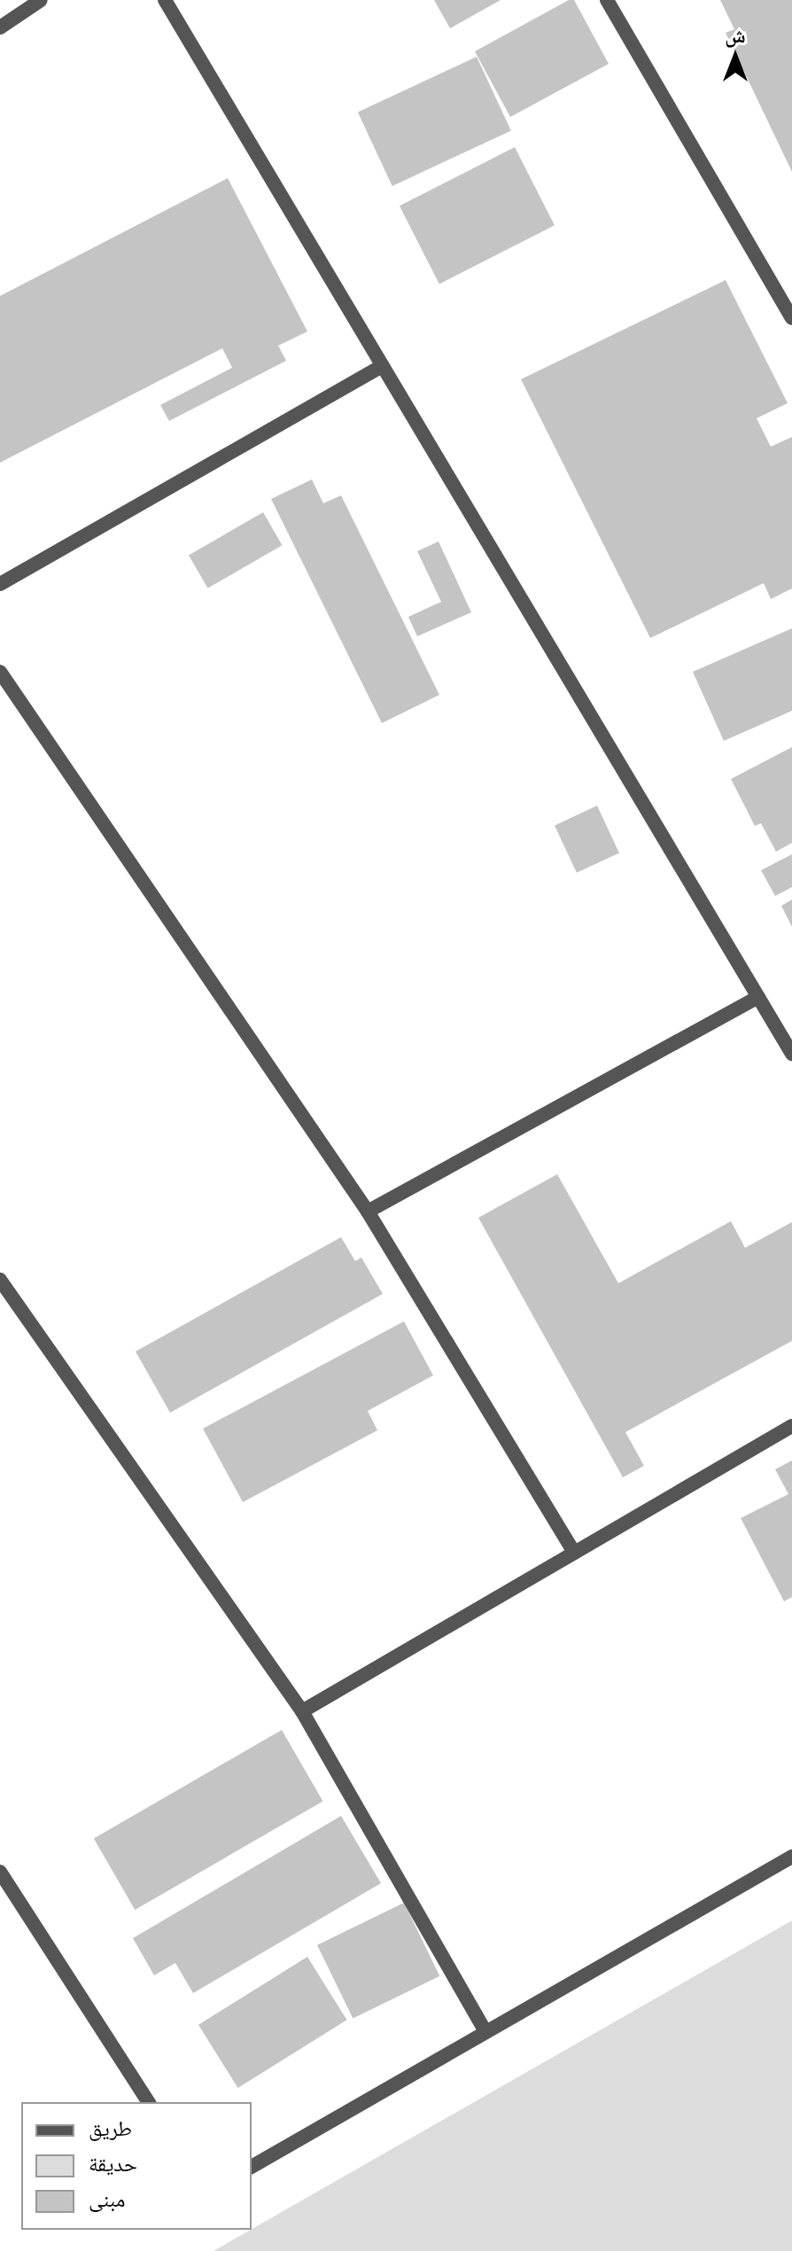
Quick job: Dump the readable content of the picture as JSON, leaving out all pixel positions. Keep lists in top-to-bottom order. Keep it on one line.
{"legend":["طريق","حديقة","مبنى"],"north":"top"}
